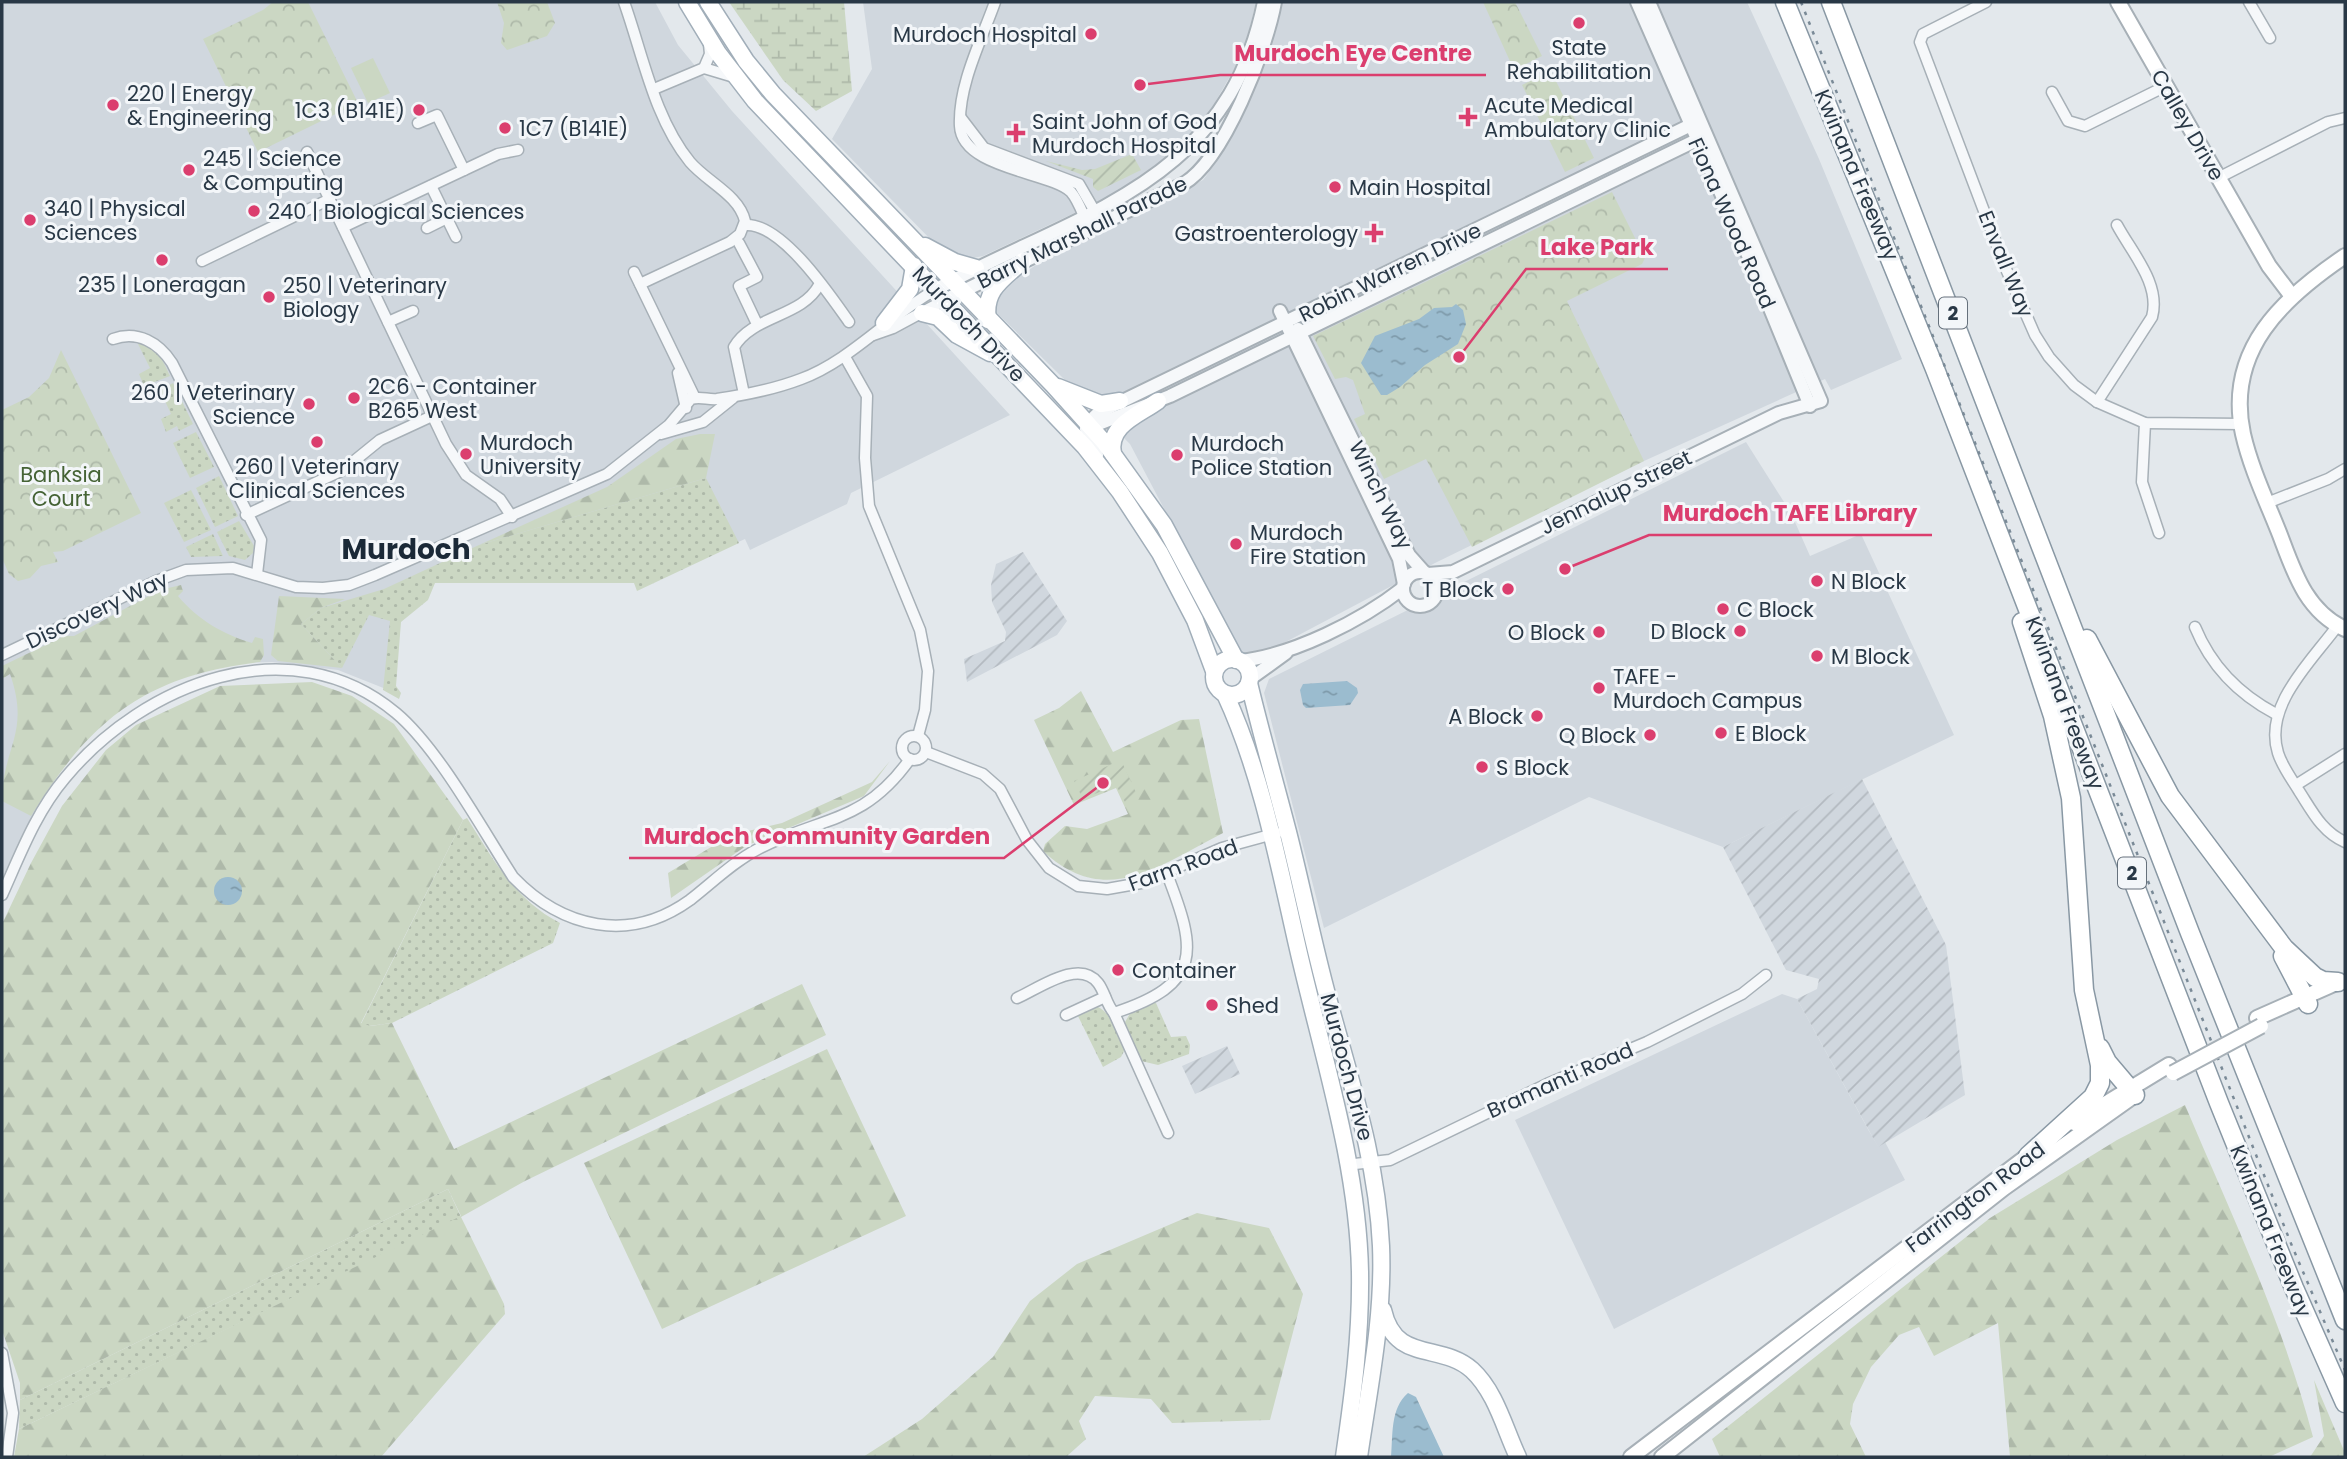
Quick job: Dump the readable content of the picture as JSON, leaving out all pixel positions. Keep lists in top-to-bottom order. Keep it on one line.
{"streets":{"highway":["Kwinana Freeway","2"],"main road":["Calley Drive","Murdoch Drive","Farrington Road"],"street":["Fiona Wood Road","Barry Marshall Parade","Envall Way","Robin Warren Drive","Jennalup Street","Winch Way","Discovery Way","Farm Road","Bramanti Road"]},"crossings":[["Fiona Wood Road","Robin Warren Drive"],["Fiona Wood Road","Jennalup Street"],["Barry Marshall Parade","Murdoch Drive"],["Robin Warren Drive","Murdoch Drive"],["Robin Warren Drive","Winch Way"],["Murdoch Drive","Jennalup Street"],["Murdoch Drive","Farm Road"],["Murdoch Drive","Bramanti Road"],["Jennalup Street","Winch Way"]],"districts":["Murdoch"],"parks":["Banksia Court"],"places":{"other":["State Rehabilitation","Murdoch Hospital","Murdoch Eye Centre","220 | Energy & Engineering","1C3 (B141E)","1C7 (B141E)","245 | Science & Computing","Main Hospital","240 | Biological Sciences","340 | Physical Sciences","235 | Loneragan","250 | Veterinary Biology","Lake Park","2C6 - Container B265 West","260 | Veterinary Science","260 | Veterinary Clinical Sciences","Murdoch University","Murdoch Police Station","Murdoch Fire Station","Murdoch TAFE Library","N Block","T Block","C Block","D Block","O Block","M Block","TAFE - Murdoch Campus","A Block","E Block","Q Block","S Block","Murdoch Community Garden","Container","Shed"],"health":["Acute Medical Ambulatory Clinic","Saint John of God Murdoch Hospital","Gastroenterology"]}}
